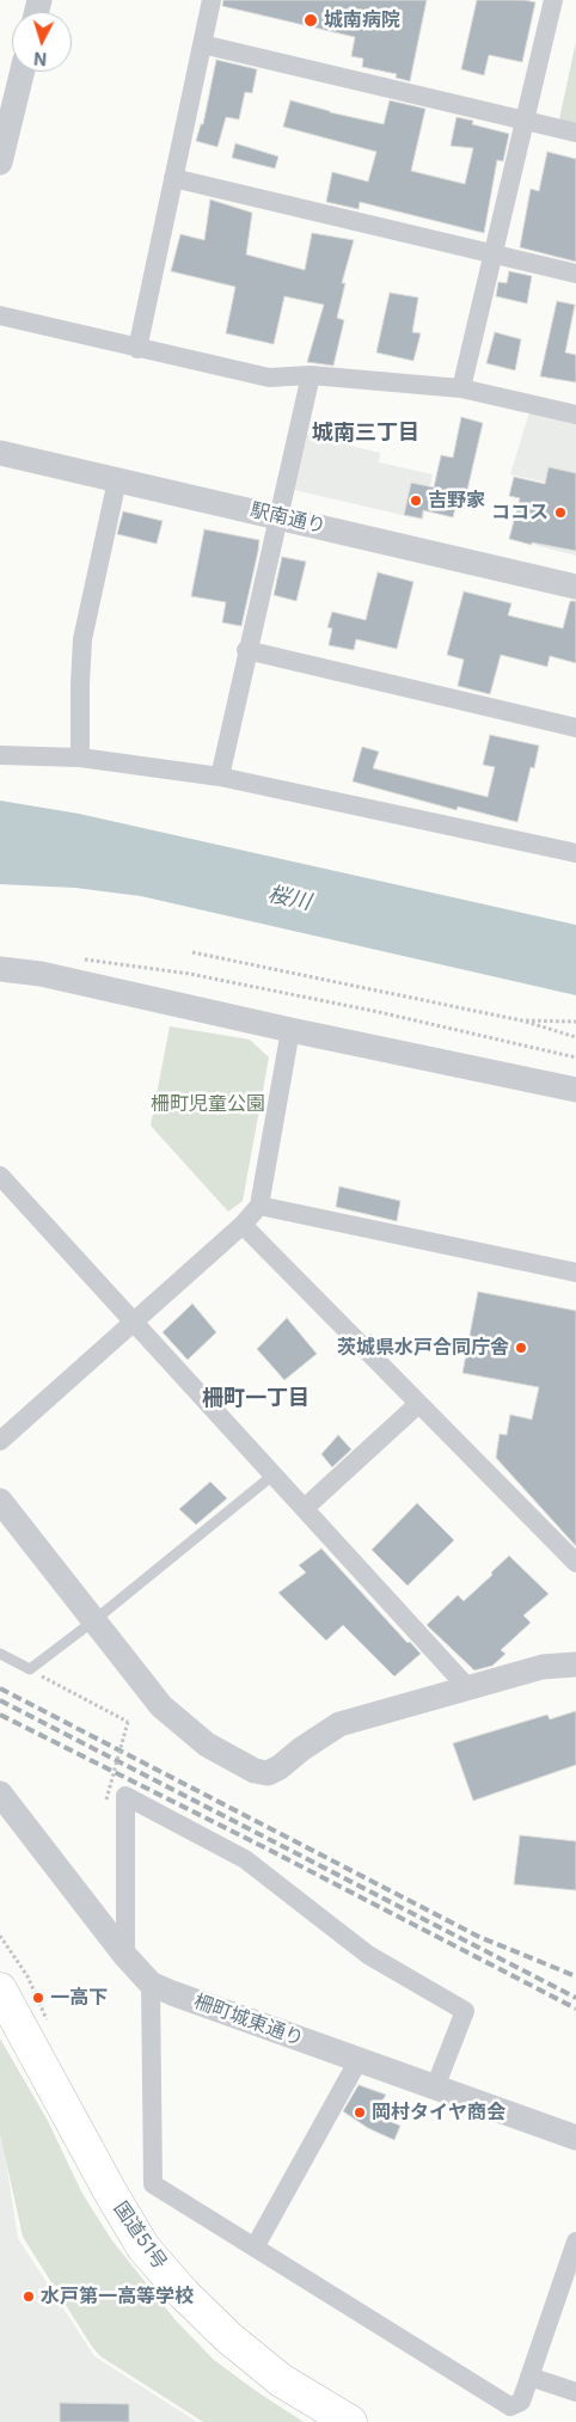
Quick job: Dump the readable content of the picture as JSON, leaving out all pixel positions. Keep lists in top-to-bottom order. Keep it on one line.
{"streets":{"highway":["国道51号"],"street":["駅南通り","柵町城東通り"]},"districts":["城南三丁目","柵町一丁目"],"water":["桜川"],"parks":["柵町児童公園"],"places":["城南病院","吉野家","ココス","茨城県水戸合同庁舎","一高下","岡村タイヤ商会","水戸第一高等学校"],"north":"bottom"}
